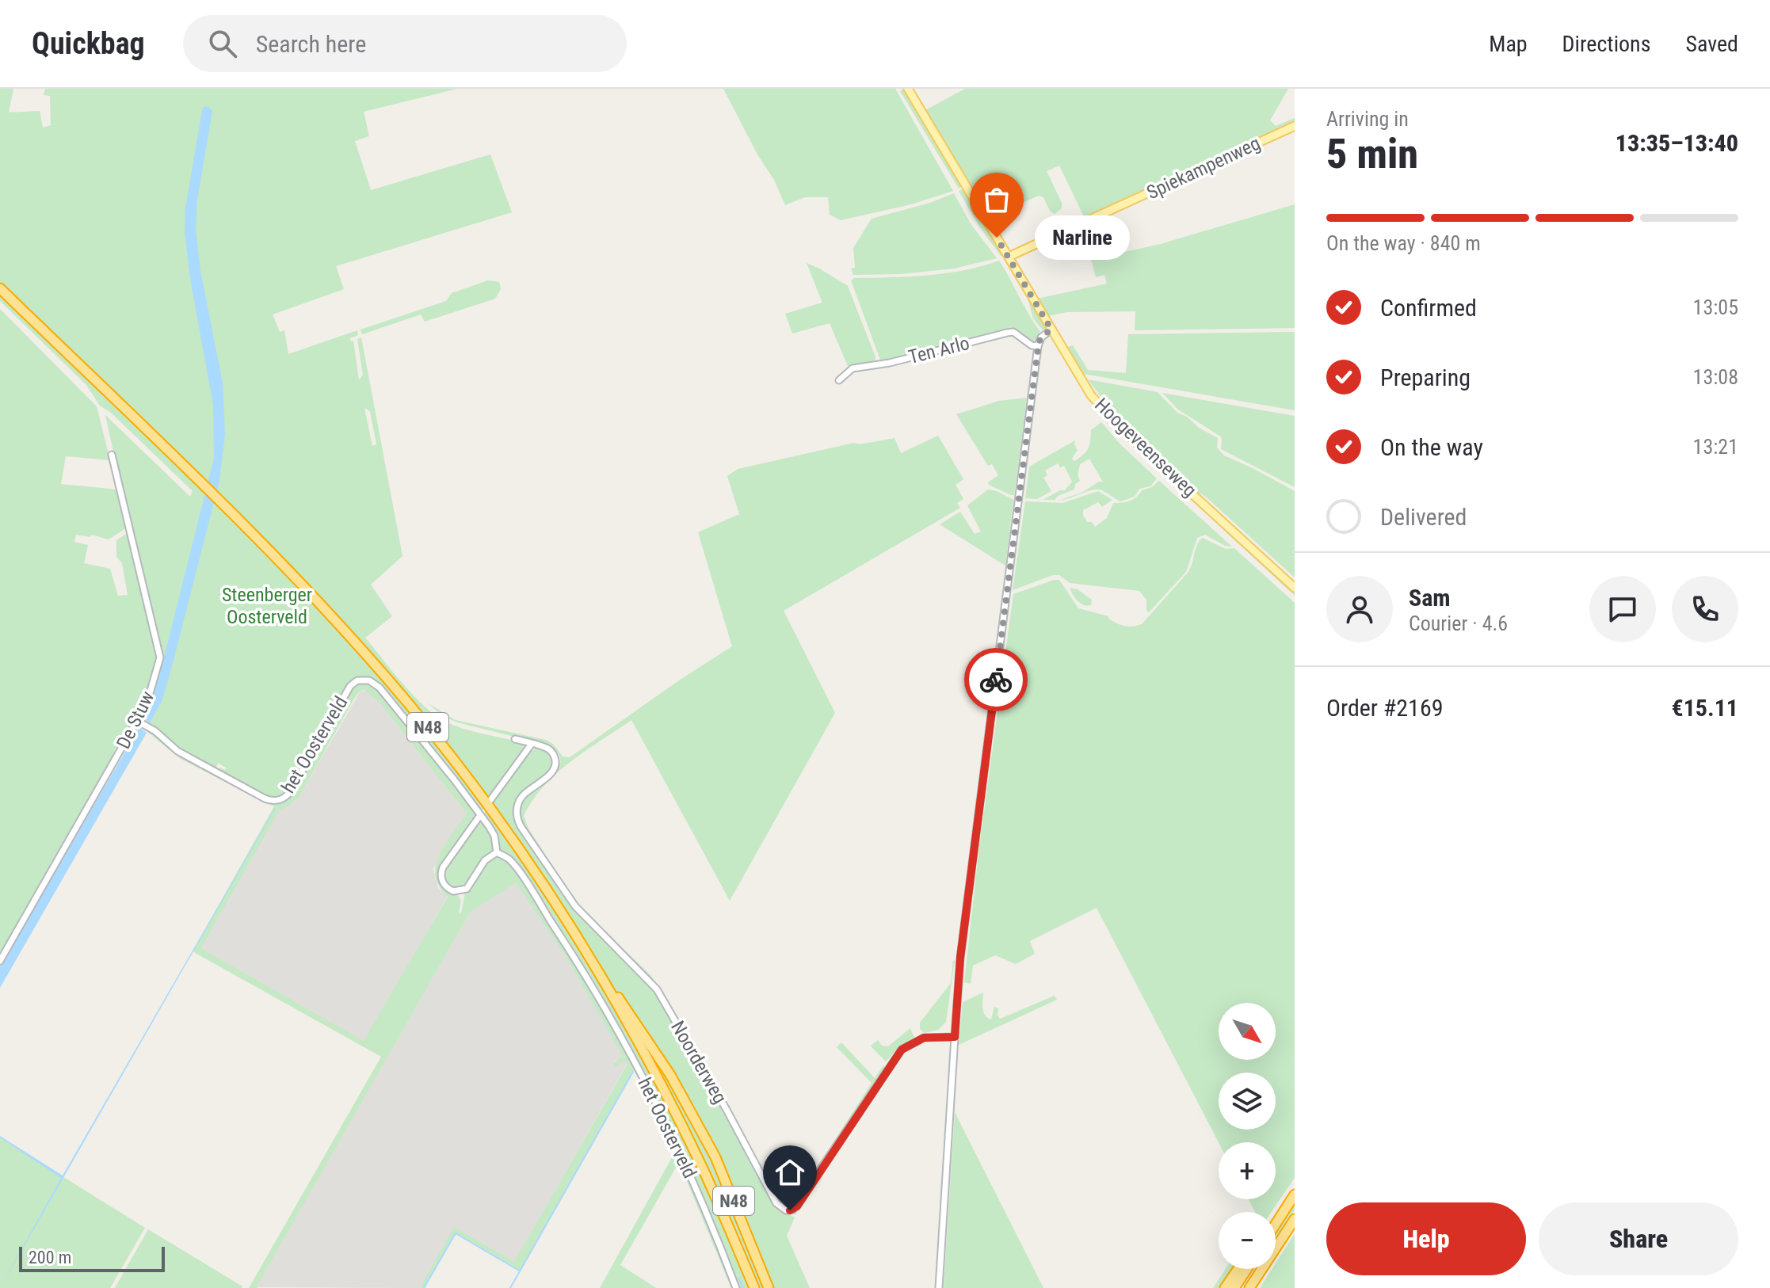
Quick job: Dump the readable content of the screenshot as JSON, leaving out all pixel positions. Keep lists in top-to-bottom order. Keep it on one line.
{"streets":{"highway":["N48"],"main road":["Spiekampenweg","Hoogeveenseweg"],"street":["Ten Arlo","De Stuw","het Oosterveld","Noorderweg"]},"crossings":[["Spiekampenweg","Hoogeveenseweg"],["De Stuw","het Oosterveld"]],"parks":["Steenberger Oosterveld"],"places":["Narline"],"scale_bar":"200 m","north":"bottom right","page":{"header":"Quickbag","search":"Search here","nav":["Map","Directions","Saved"],"heading":["5 min","Arriving in","13:35–13:40"],"panel":["Sam","Courier · 4.6","Order #2169","€15.11"],"bar":"On the way · 840 m","bubble":"Narline","list":[["Confirmed","13:05"],["Preparing","13:08"],["On the way","13:21"],"Delivered"],"map_buttons":["+","−"],"buttons":["Help","Share"],"scale":"200 m"}}
